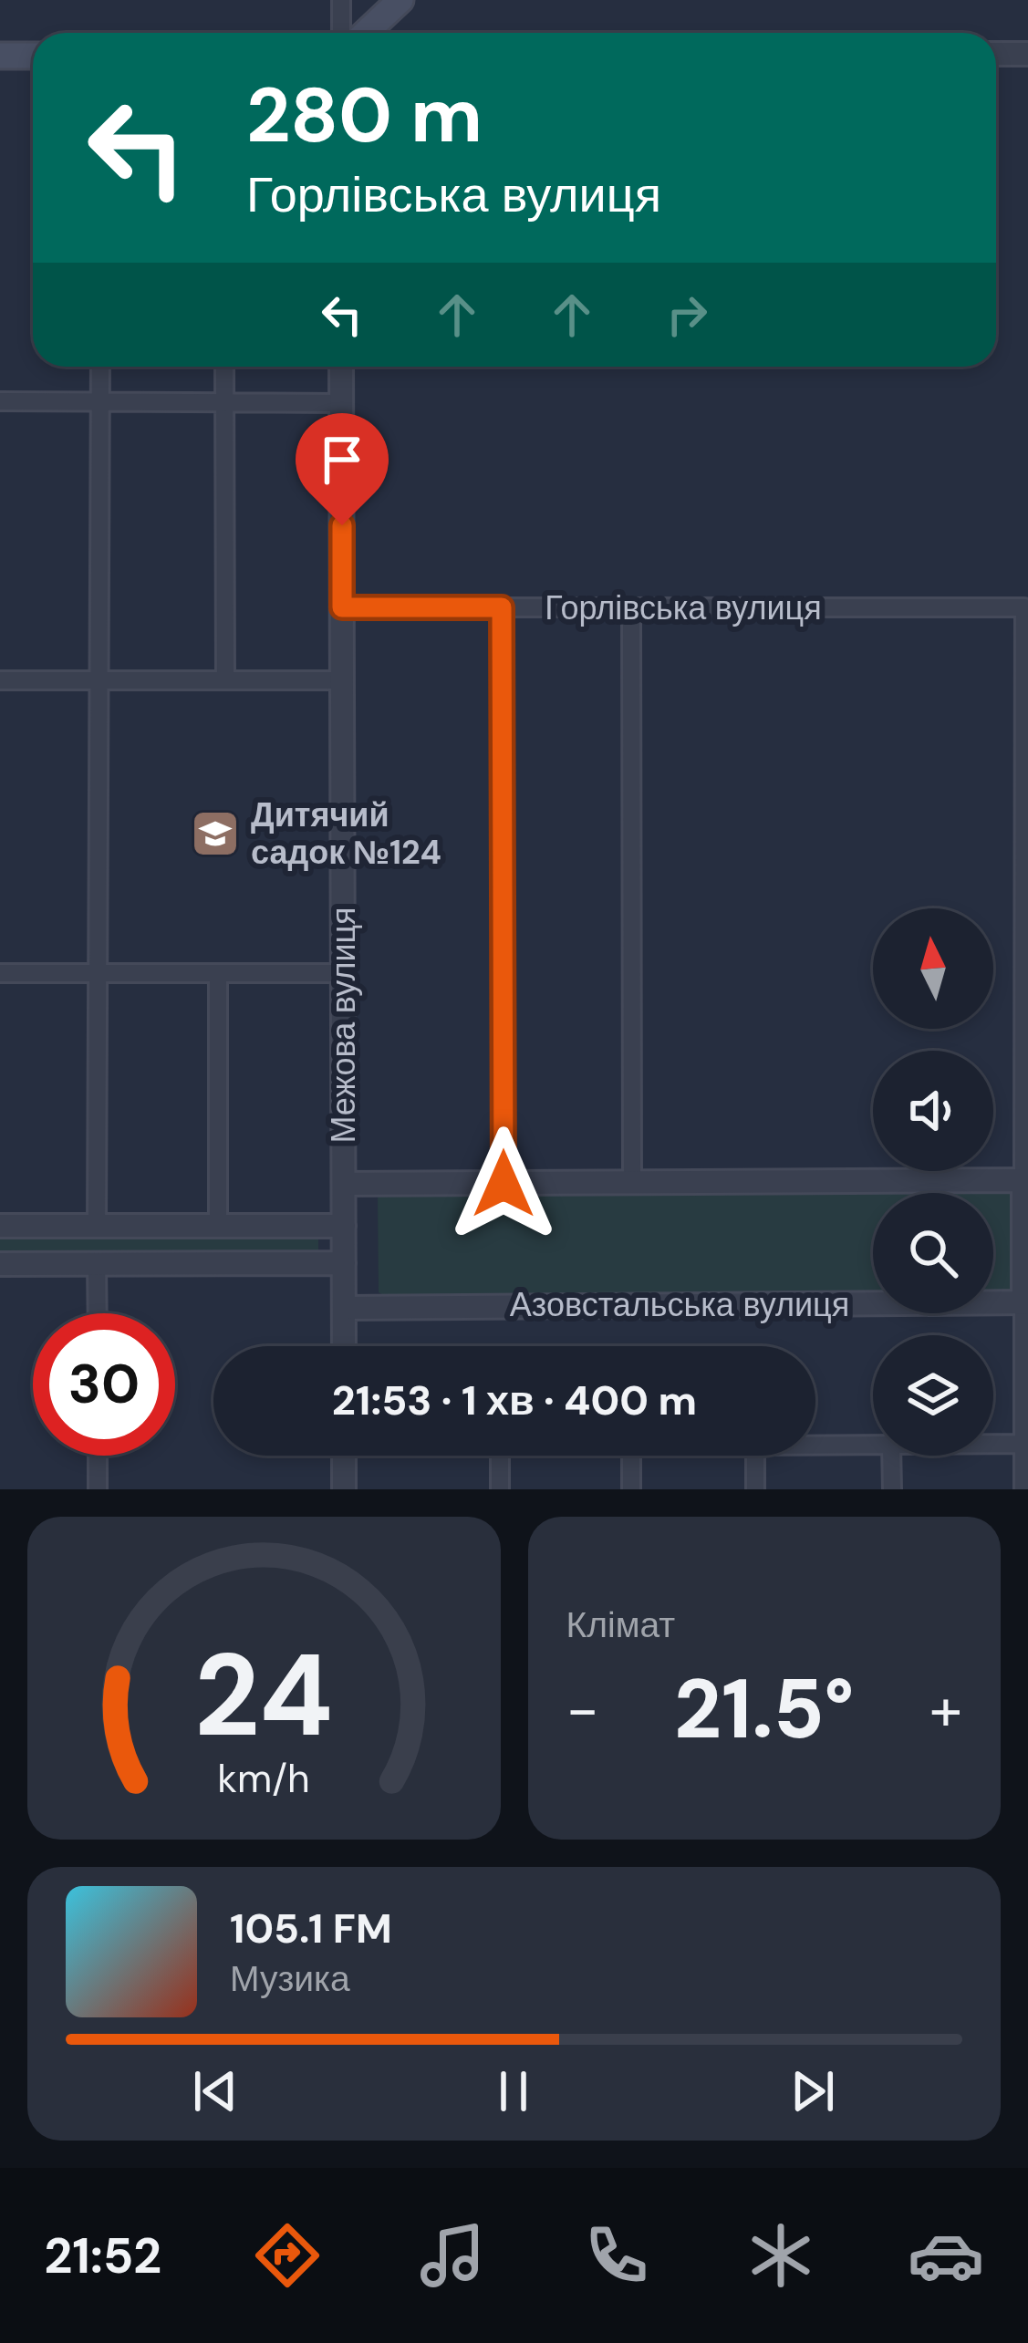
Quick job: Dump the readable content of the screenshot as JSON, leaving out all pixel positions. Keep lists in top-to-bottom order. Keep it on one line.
{"streets":{"street":["Горлівська вулиця","Межова вулиця","Азовстальська вулиця"]},"crossings":[["Горлівська вулиця","Межова вулиця"],["Межова вулиця","Азовстальська вулиця"]],"places":{"school or university":["Дитячий садок №124"]},"north":"top","page":{"turn":["280 m","Горлівська вулиця"],"limit":"30","trip":"21:53 · 1 хв · 400 m","tile":"Клімат","heat":["−","21.5°","+"],"song":["105.1 FM","Музика"],"tabs":"21:52","gauge":["24","km/h"]}}
